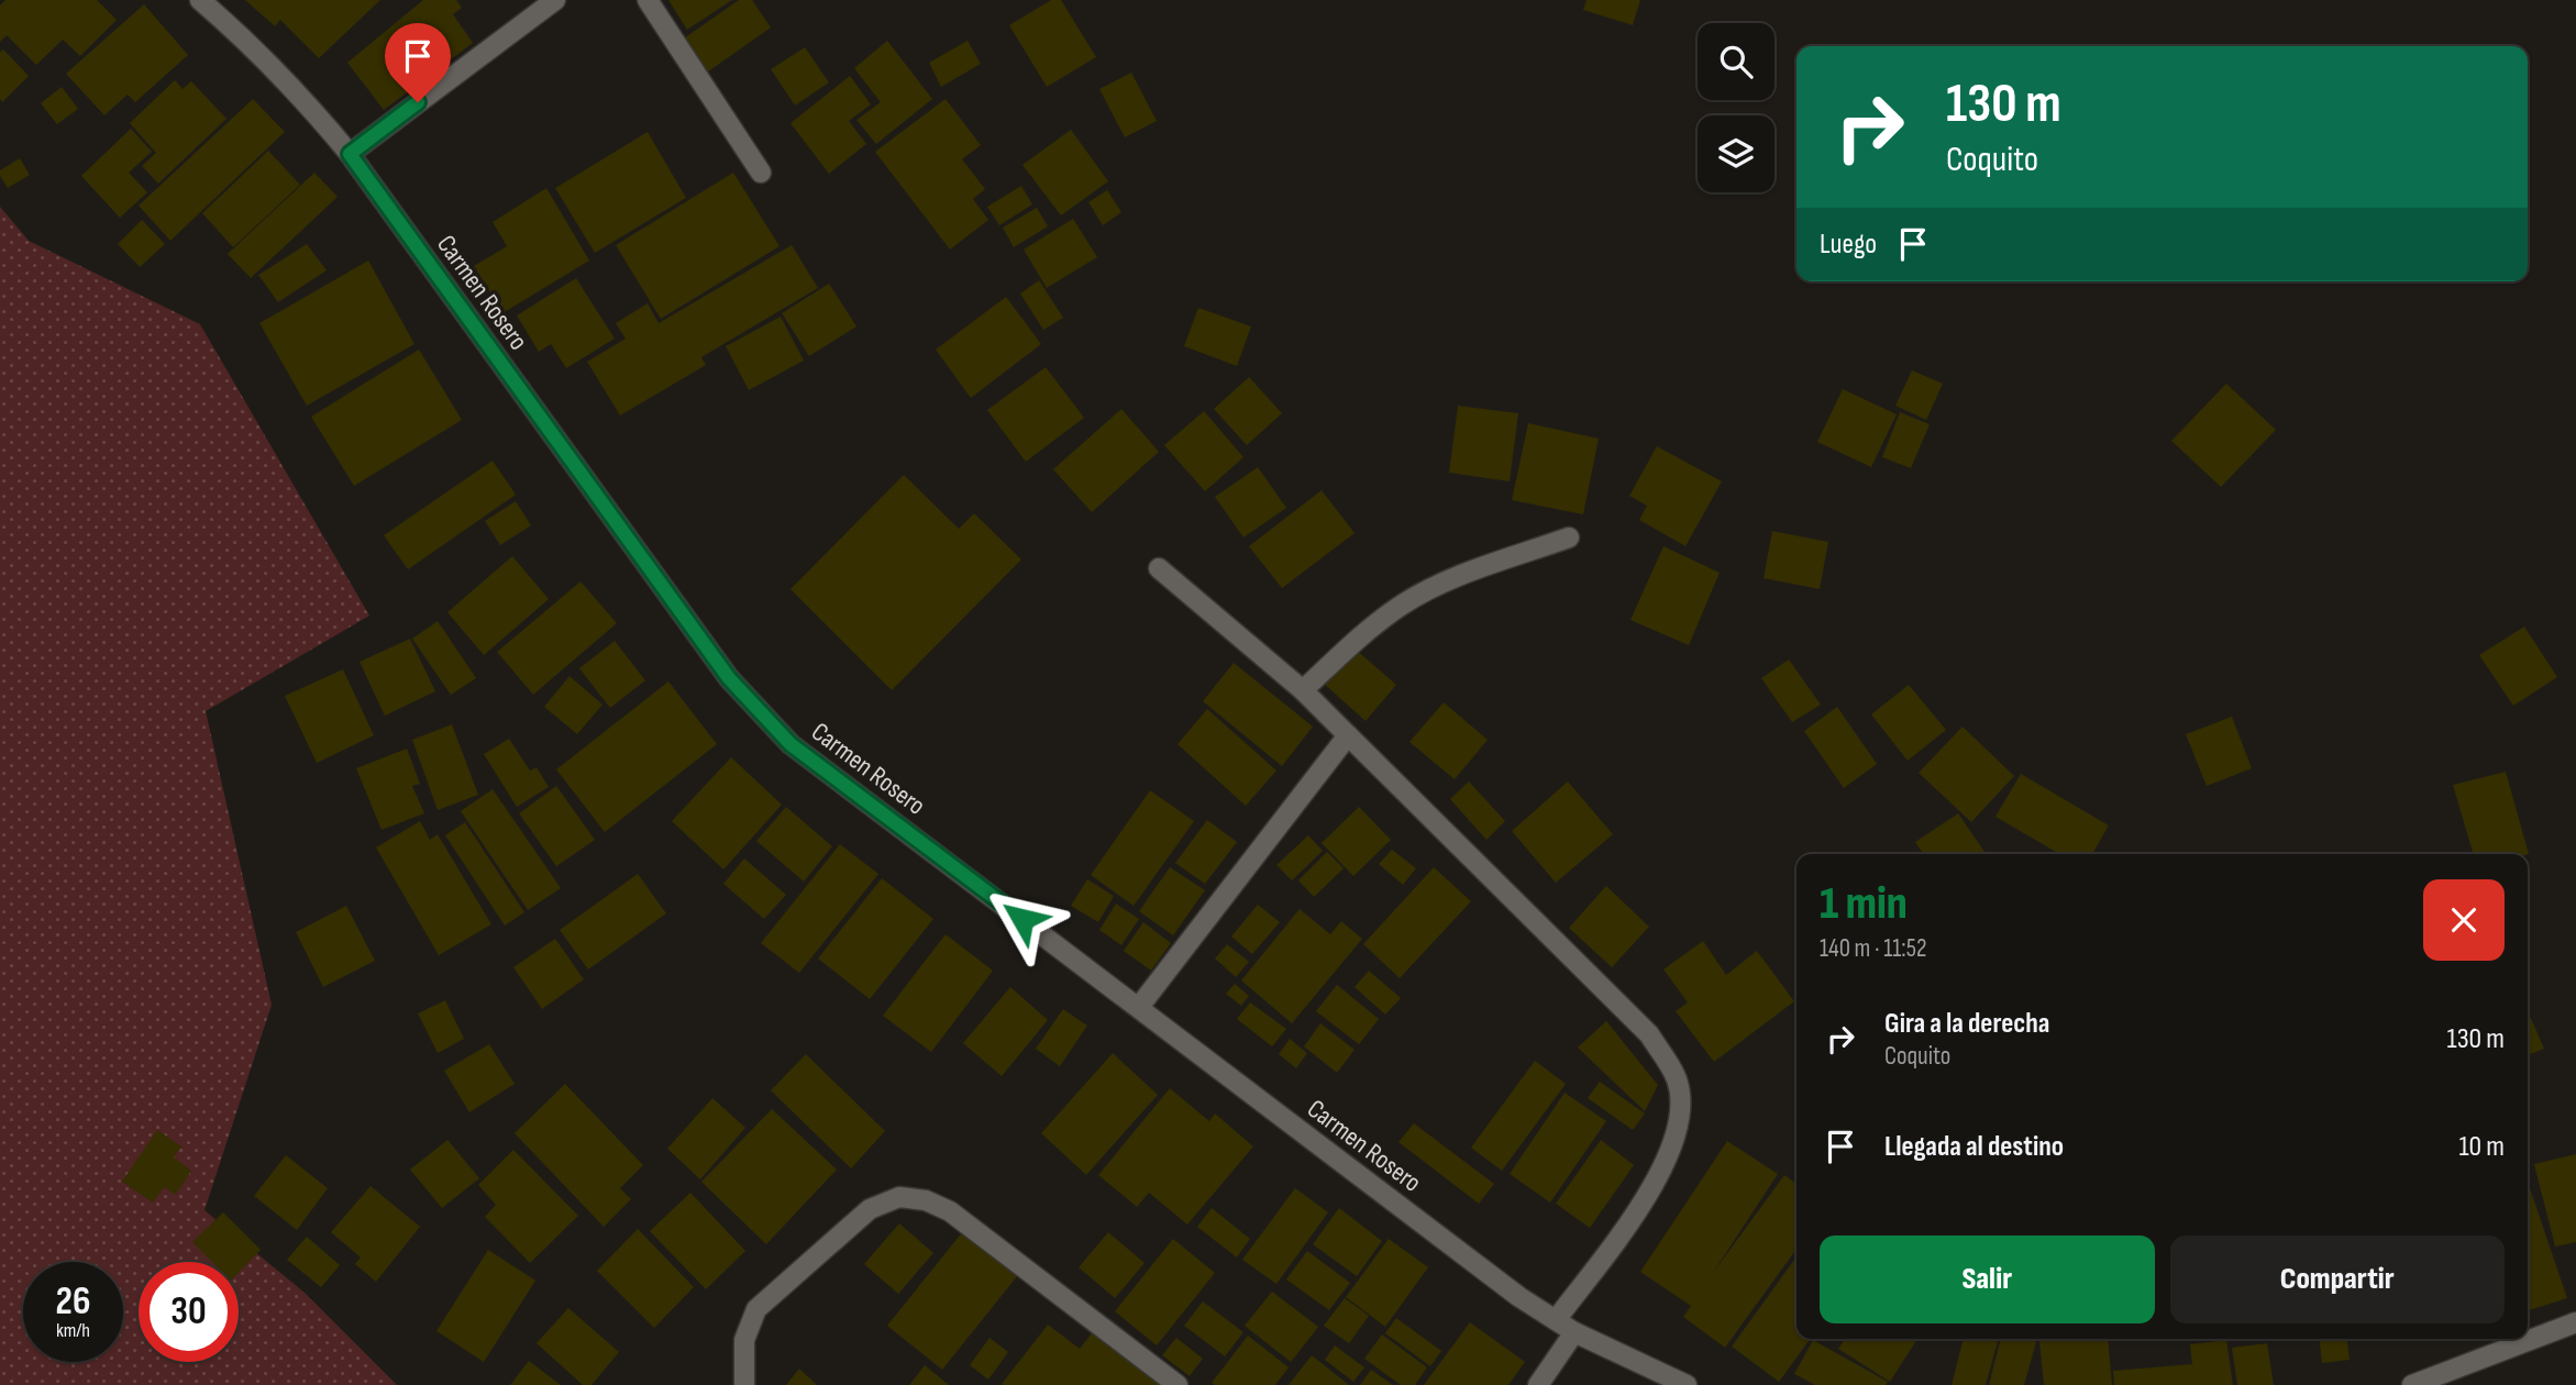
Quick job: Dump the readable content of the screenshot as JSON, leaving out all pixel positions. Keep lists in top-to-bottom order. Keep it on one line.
{"streets":{"street":["Carmen Rosero"]},"page":{"turn":["130 m","Coquito"],"then":"Luego","heading":["1 min","140 m · 11:52"],"list":[{"name":"Gira a la derecha","note":"Coquito","value":"130 m"},{"name":"Llegada al destino","value":"10 m"}],"buttons":["Salir","Compartir"],"speed":"26 km/h","limit":"30"}}
